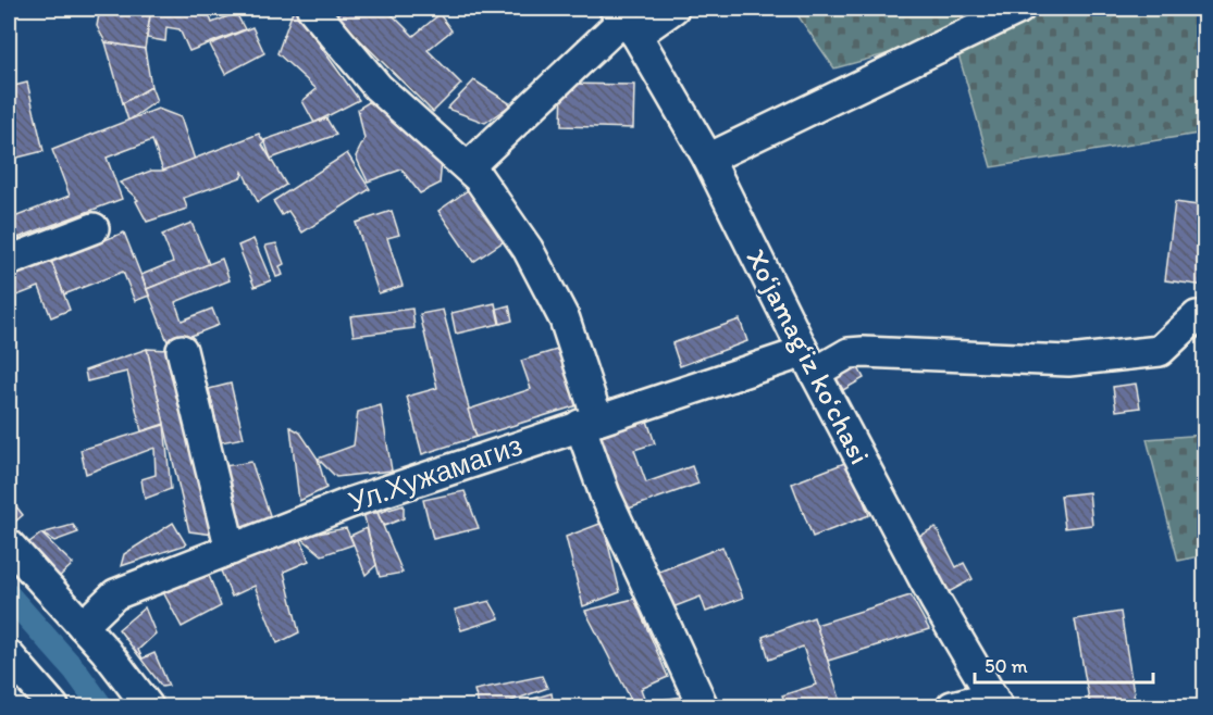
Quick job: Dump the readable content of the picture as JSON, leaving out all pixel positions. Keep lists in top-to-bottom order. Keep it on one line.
{"streets":{"street":["Xoʻjamagʻiz koʻchasi","Ул.Хужамагиз"]},"crossings":[["Xoʻjamagʻiz koʻchasi","Ул.Хужамагиз"]],"scale_bar":"50 m"}
